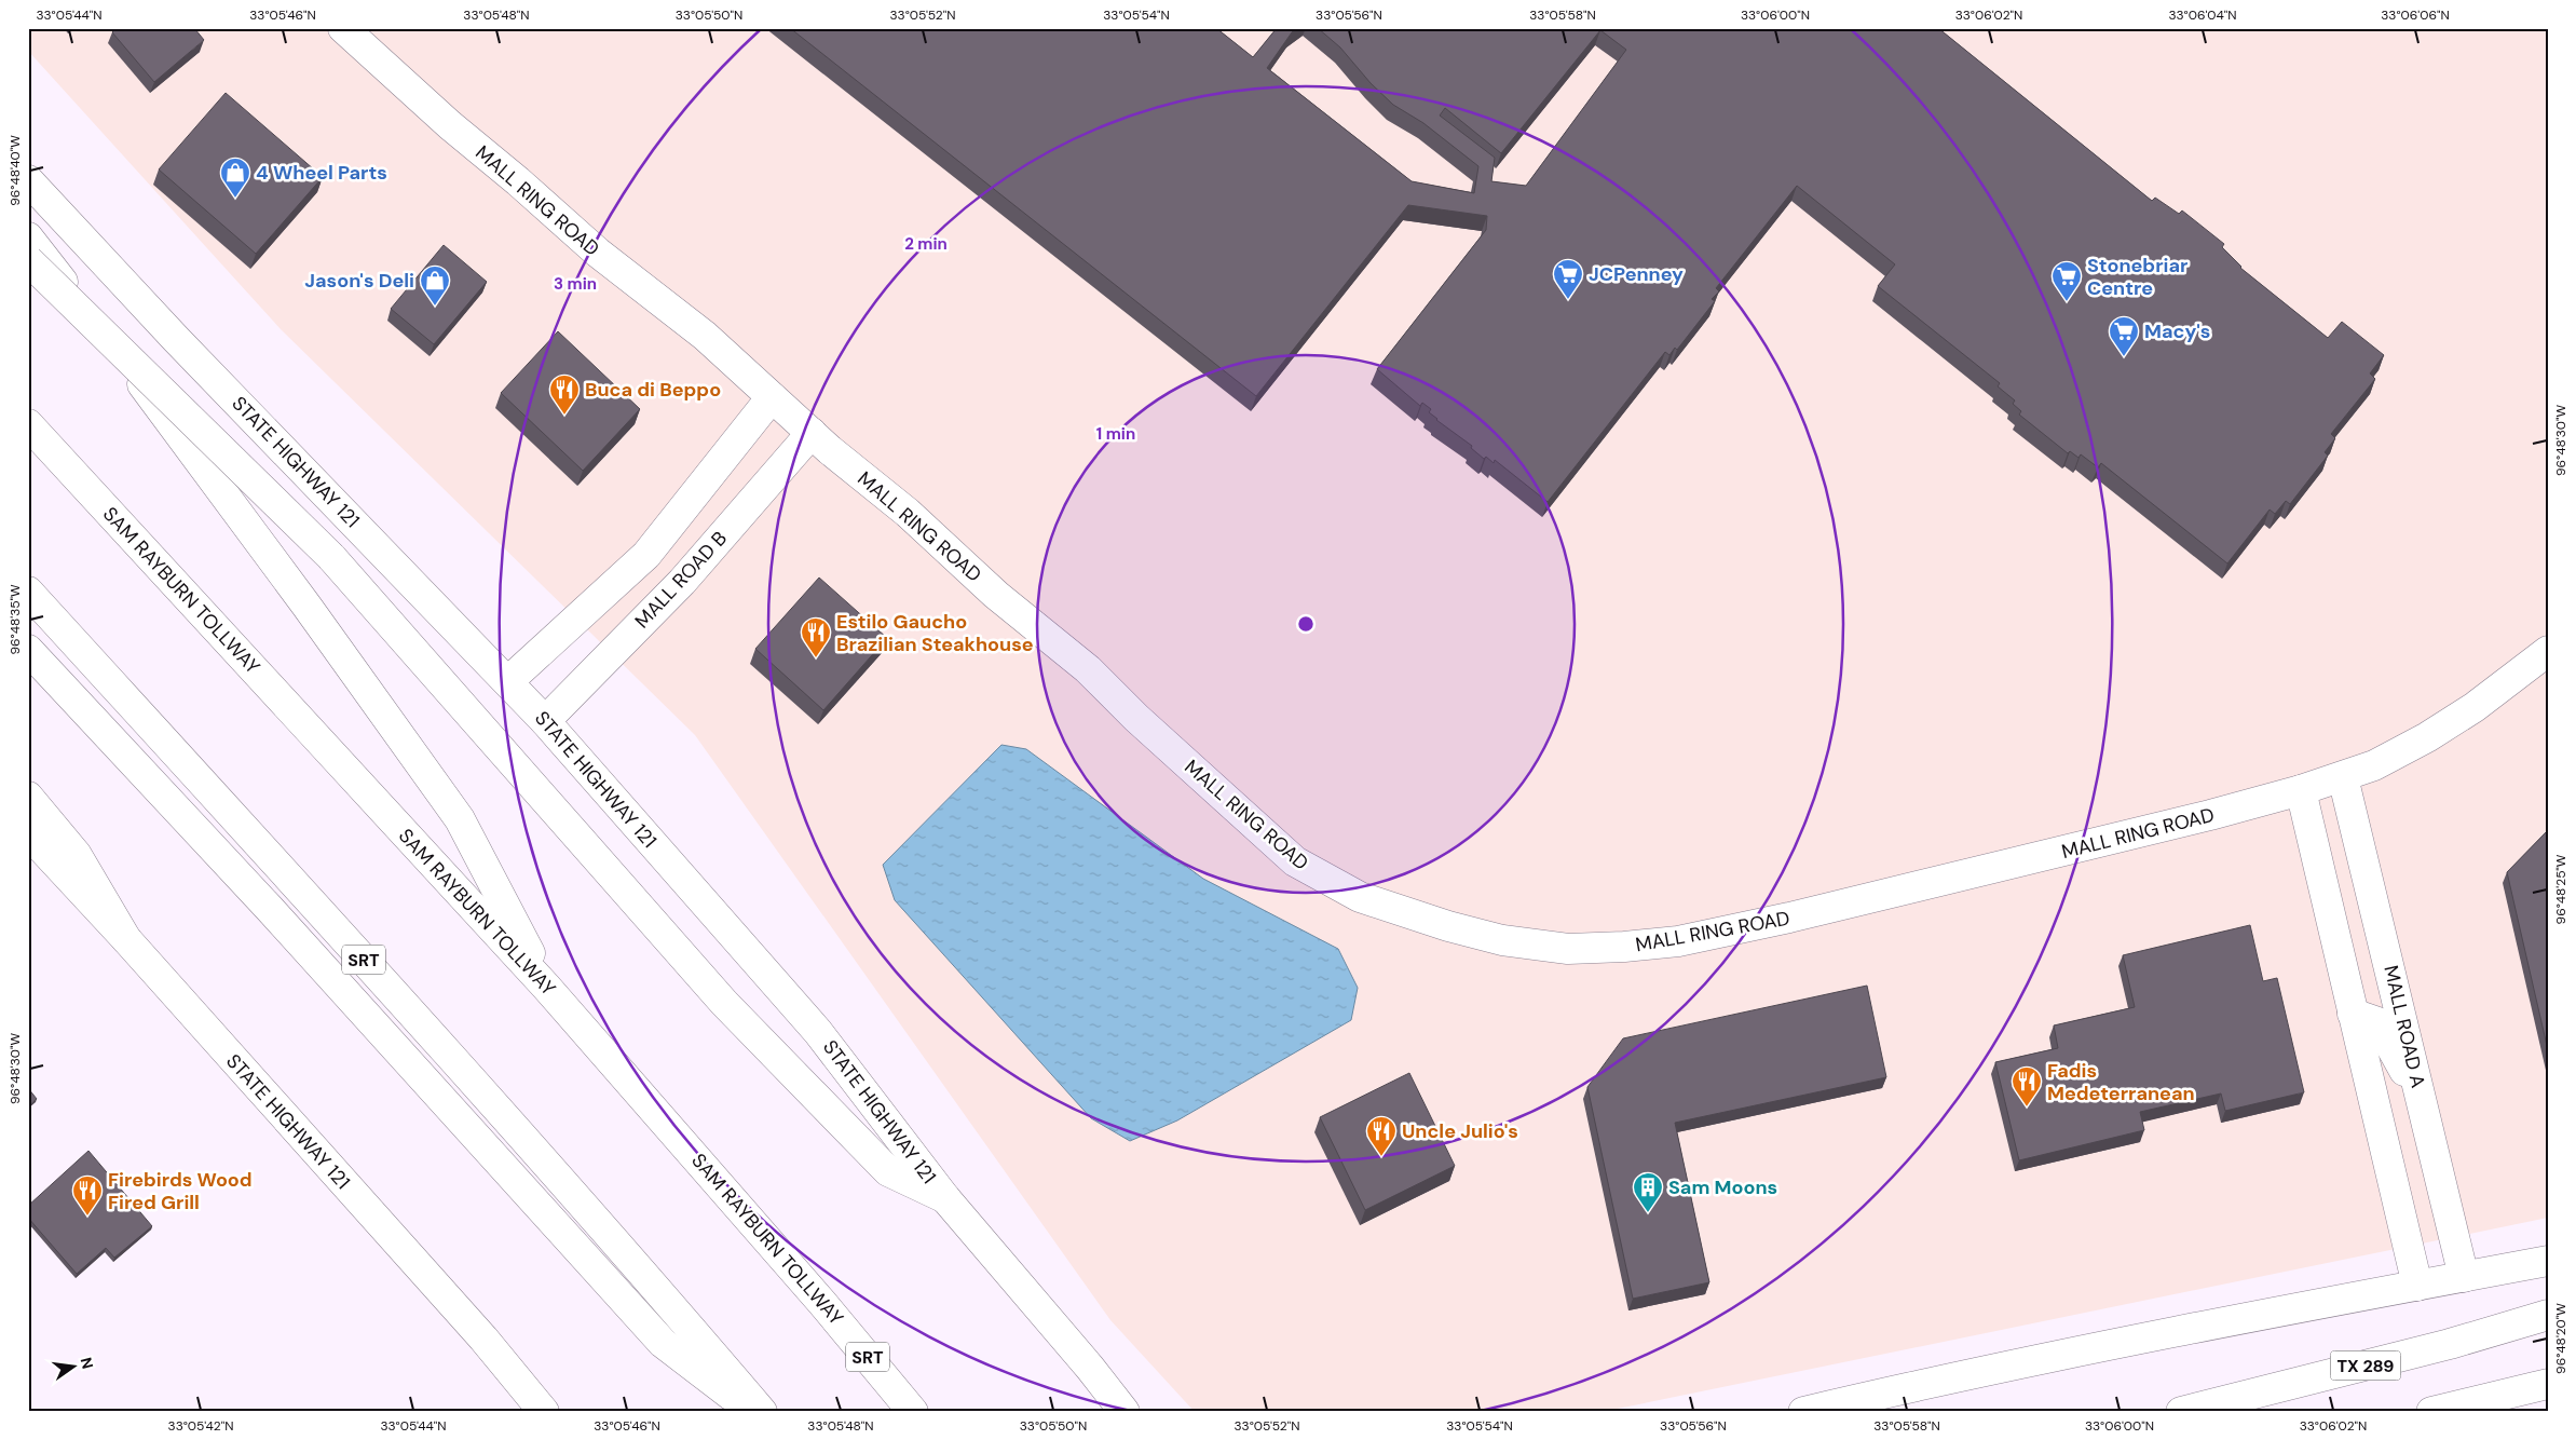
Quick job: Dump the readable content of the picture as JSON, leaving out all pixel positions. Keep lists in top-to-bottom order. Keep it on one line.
{"streets":{"main road":["MALL RING ROAD","STATE HIGHWAY 121","MALL ROAD B","SAM RAYBURN TOLLWAY","SRT","MALL ROAD A","TX 289"]},"crossings":[["MALL RING ROAD","MALL ROAD B"],["MALL RING ROAD","MALL ROAD A"],["STATE HIGHWAY 121","MALL ROAD B"]],"places":{"shop":["4 Wheel Parts","Jason's Deli"],"supermarket":["JCPenney","Stonebriar Centre","Macy's"],"restaurant":["Buca di Beppo","Estilo Gaucho Brazilian Steakhouse","Fadis Medeterranean","Uncle Julio's","Firebirds Wood Fired Grill"],"building":["Sam Moons"]},"north":"right","coordinates":["33°05'44\"N","33°05'46\"N","33°05'48\"N","33°05'50\"N","33°05'52\"N","33°05'54\"N","33°05'56\"N","33°05'58\"N","33°06'00\"N","33°06'02\"N","33°06'04\"N","33°06'06\"N","96°48'40\"W","96°48'30\"W","96°48'35\"W","96°48'25\"W","96°48'20\"W","33°05'42\"N"],"rings":["2 min","3 min","1 min"]}
